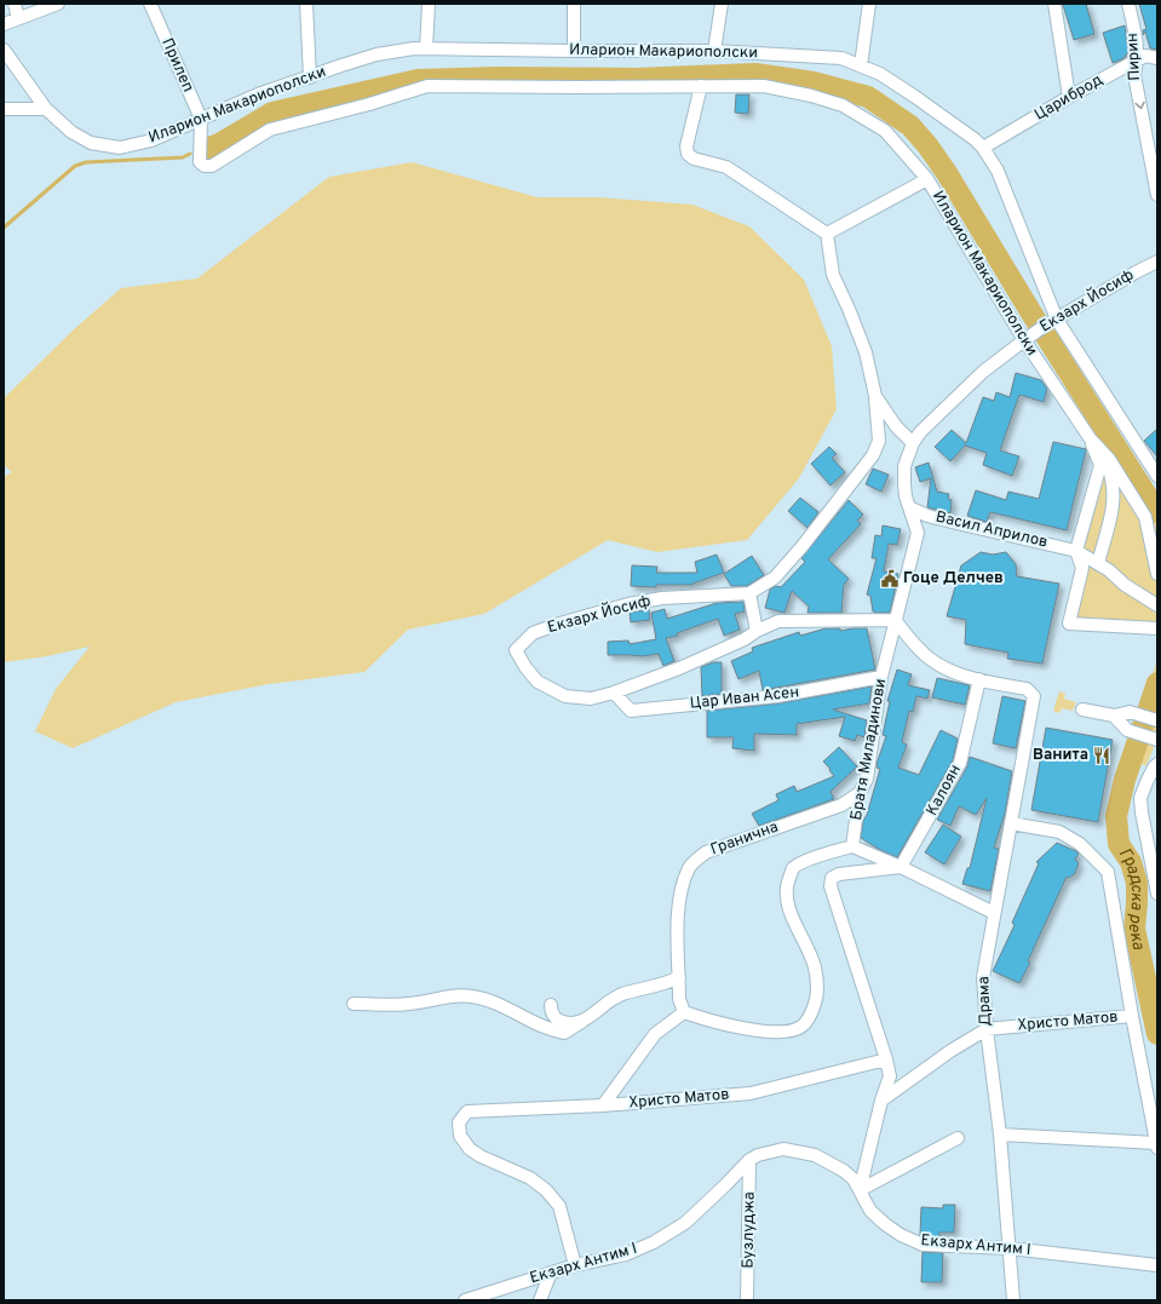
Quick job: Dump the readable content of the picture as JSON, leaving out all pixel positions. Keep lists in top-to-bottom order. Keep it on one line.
{"streets":{"street":["Иларион Макариополски","Пирин","Прилеп","Цариброд","Екзарх Йосиф","Васил Априлов","Цар Иван Асен","Братя Миладинови","Калоян","Гранична","Драма","Христо Матов","Бузлуджа","Екзарх Антим I"]},"crossings":[["Иларион Макариополски","Прилеп"],["Иларион Макариополски","Цариброд"],["Иларион Макариополски","Екзарх Йосиф"],["Пирин","Цариброд"],["Екзарх Йосиф","Цар Иван Асен"],["Екзарх Йосиф","Братя Миладинови"],["Васил Априлов","Братя Миладинови"],["Цар Иван Асен","Братя Миладинови"],["Братя Миладинови","Гранична"],["Калоян","Драма"],["Драма","Христо Матов"],["Драма","Екзарх Антим I"],["Христо Матов","Екзарх Антим I"],["Бузлуджа","Екзарх Антим I"]],"water":["Градска река"],"places":{"public building":["Гоце Делчев"],"restaurant":["Ванита"]}}
